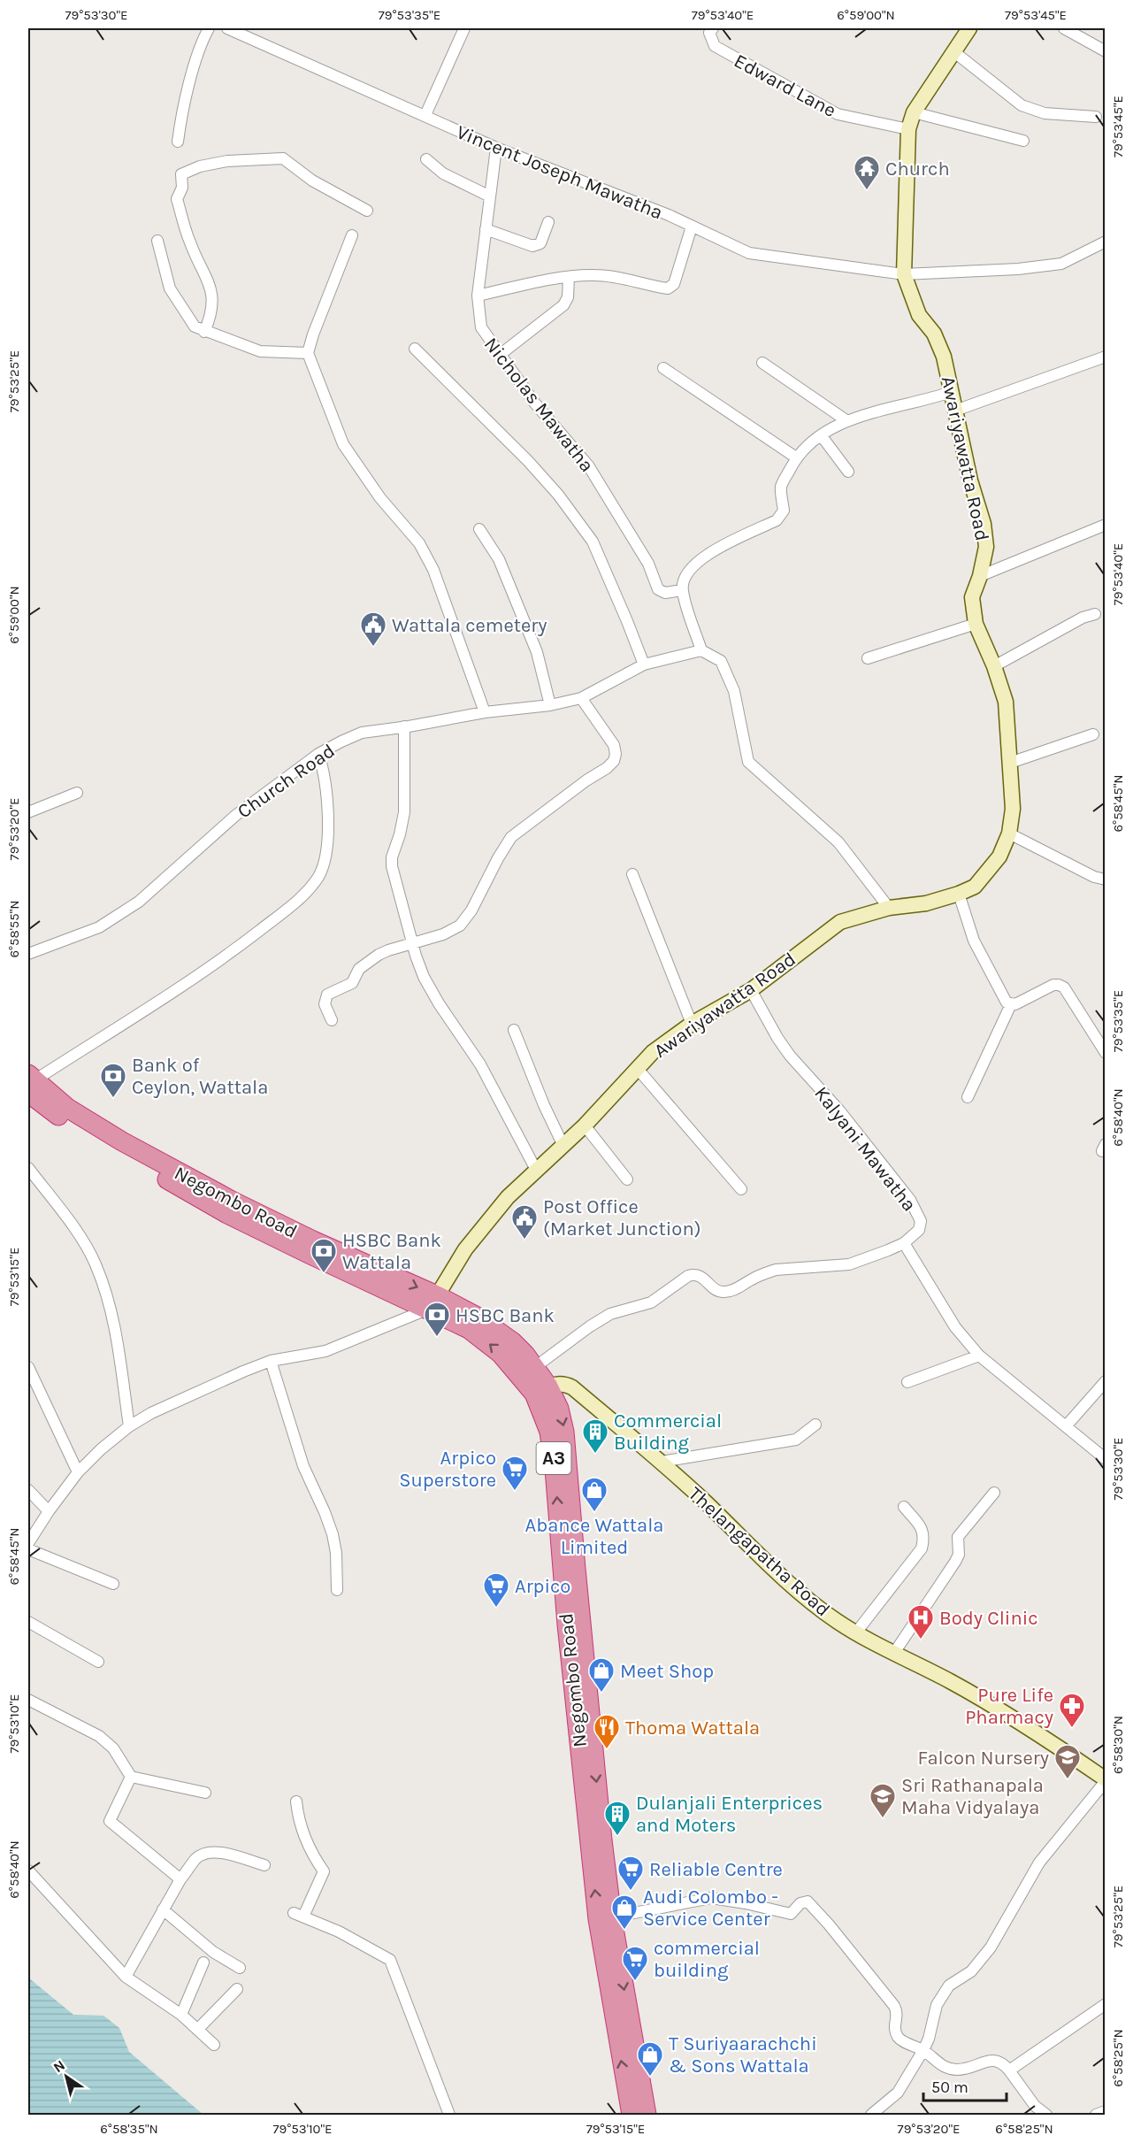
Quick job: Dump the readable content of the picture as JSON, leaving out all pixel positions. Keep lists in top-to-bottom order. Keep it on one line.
{"streets":{"highway":["Negombo Road","A3"],"street":["Edward Lane","Vincent Joseph Mawatha","Nicholas Mawatha","Awariyawatta Road","Church Road","Kalyani Mawatha","Thelangapatha Road"]},"crossings":[["Edward Lane","Awariyawatta Road"],["Vincent Joseph Mawatha","Nicholas Mawatha"],["Vincent Joseph Mawatha","Awariyawatta Road"],["Awariyawatta Road","Kalyani Mawatha"],["Awariyawatta Road","Negombo Road"],["Negombo Road","Thelangapatha Road"]],"places":{"temple":["Church"],"public building":["Wattala cemetery","Post Office (Market Junction)"],"bank":["Bank of Ceylon, Wattala","HSBC Bank Wattala","HSBC Bank"],"building":["Commercial Building","Dulanjali Enterprices and Moters"],"supermarket":["Arpico Superstore","Arpico","Reliable Centre","commercial building"],"shop":["Abance Wattala Limited","Meet Shop","Audi Colombo - Service Center","T Suriyaarachchi & Sons Wattala"],"hospital":["Body Clinic"],"pharmacy":["Pure Life Pharmacy"],"restaurant":["Thoma Wattala"],"school or university":["Falcon Nursery","Sri Rathanapala Maha Vidyalaya"]},"scale_bar":"50 m","north":"top left","coordinates":["79°53'30\"E","79°53'35\"E","79°53'40\"E","6°59'00\"N","79°53'45\"E","79°53'25\"E","6°58'45\"N","79°53'20\"E","6°58'55\"N","6°58'40\"N","79°53'15\"E","79°53'10\"E","6°58'30\"N","6°58'25\"N","6°58'35\"N"]}
